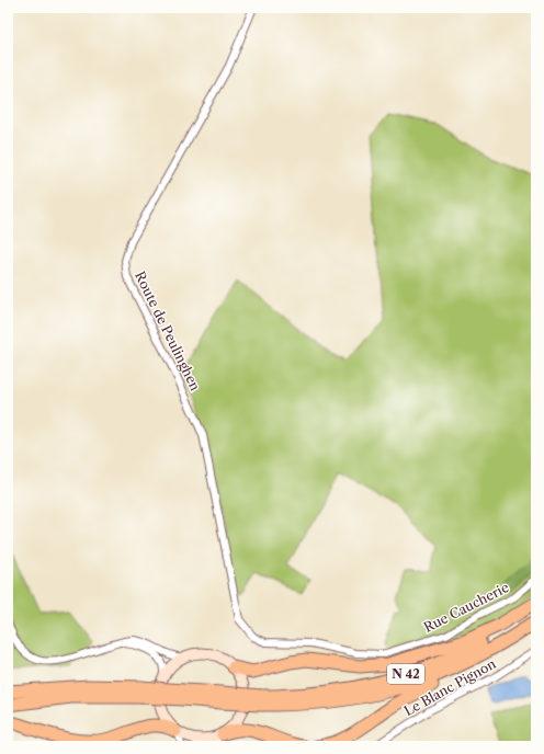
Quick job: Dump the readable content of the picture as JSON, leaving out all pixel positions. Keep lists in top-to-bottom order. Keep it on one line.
{"streets":{"highway":["N 42"],"street":["Route de Peulinghen","Rue Caucherie","Le Blanc Pignon"]},"crossings":[["Route de Peulinghen","Rue Caucherie"]]}
